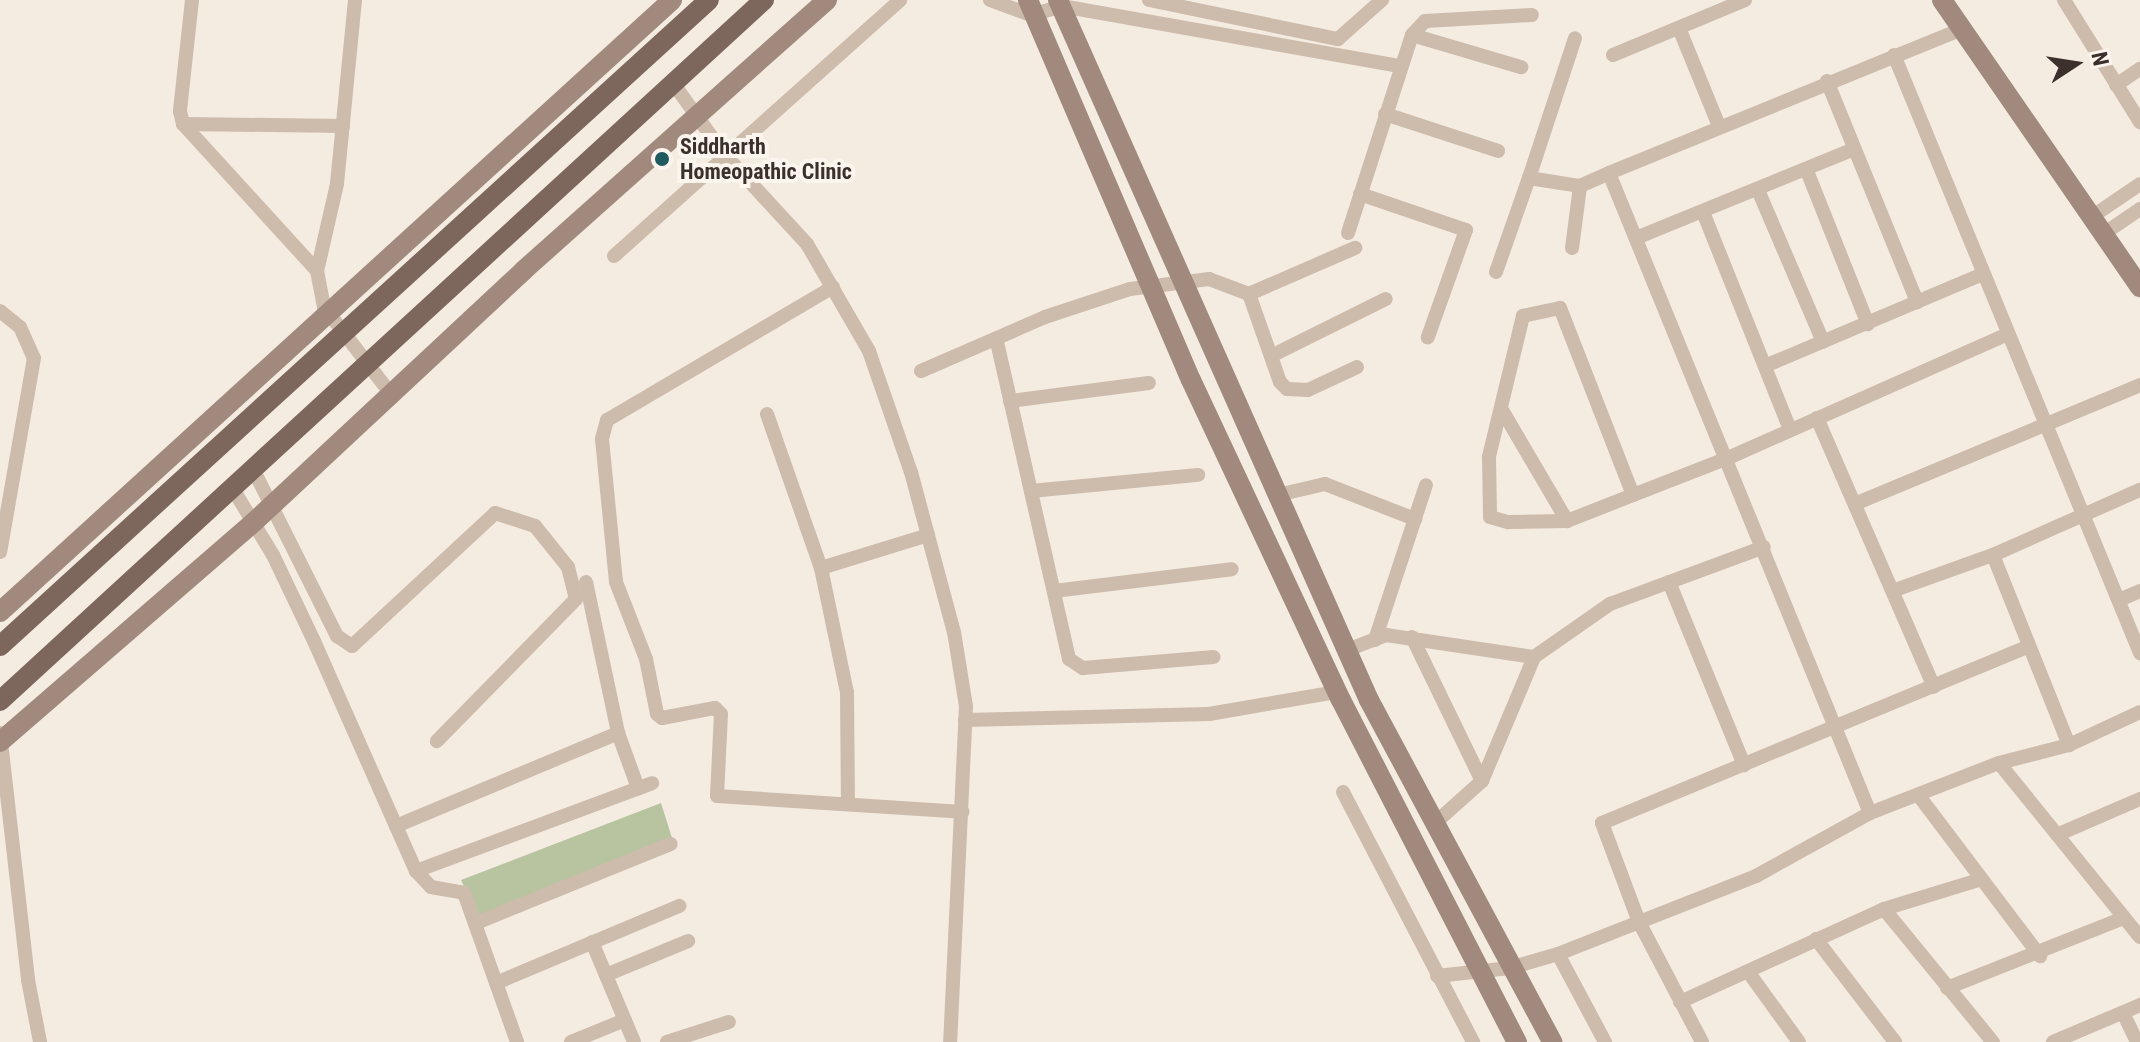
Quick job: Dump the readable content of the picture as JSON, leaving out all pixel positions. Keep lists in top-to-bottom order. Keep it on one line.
{"places":["Siddharth Homeopathic Clinic"],"north":"right"}
